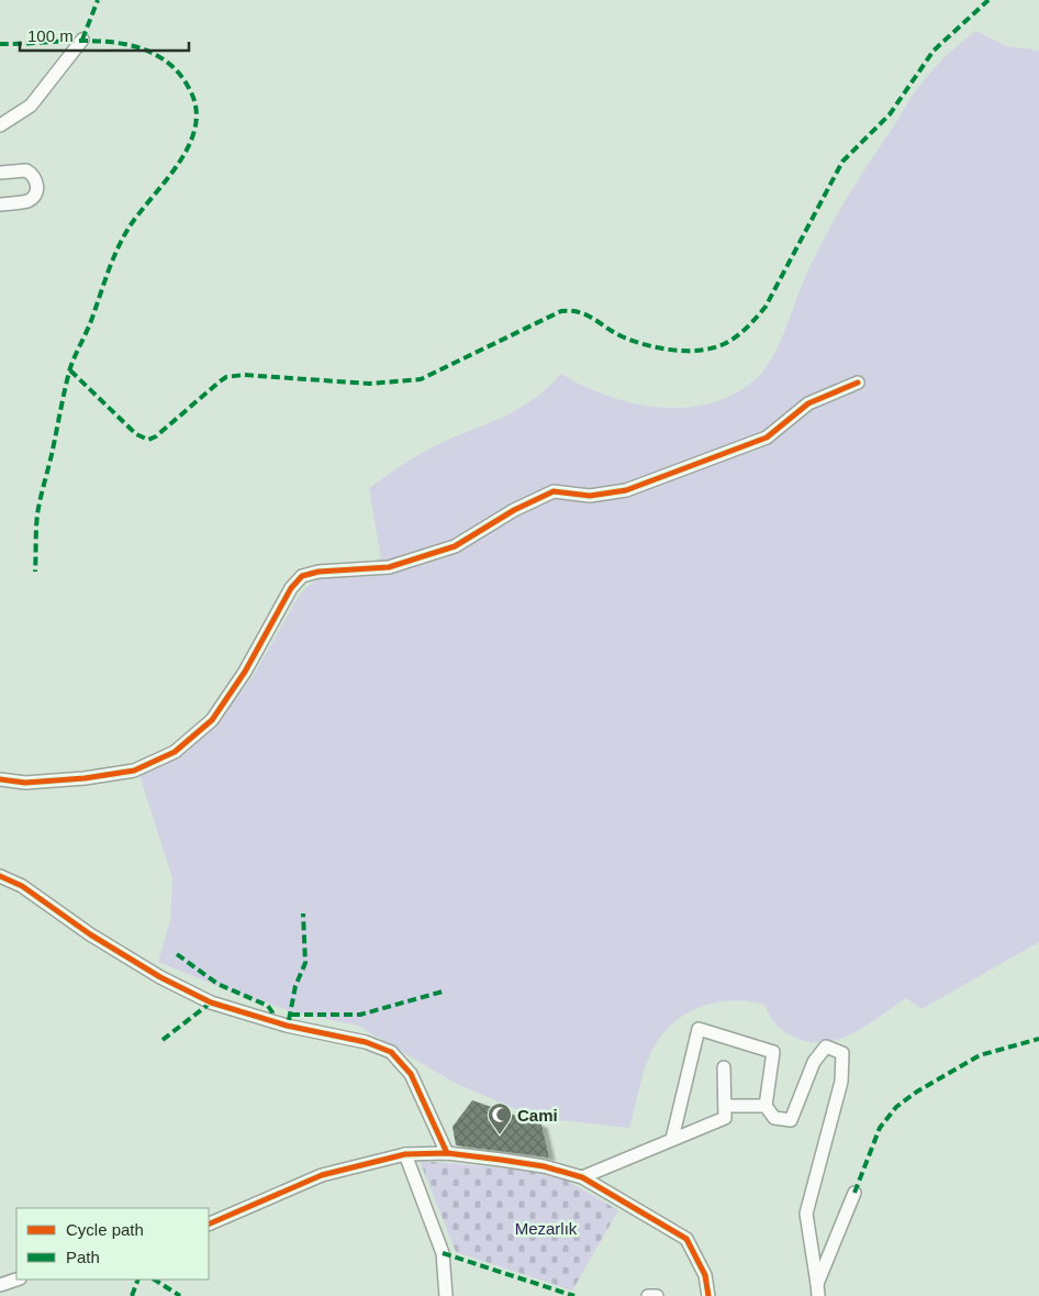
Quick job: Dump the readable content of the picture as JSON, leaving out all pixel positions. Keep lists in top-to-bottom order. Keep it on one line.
{"parks":["Mezarlık"],"places":{"mosque":["Cami"]},"legend":["Cycle path","Path"],"scale_bar":"100 m"}
